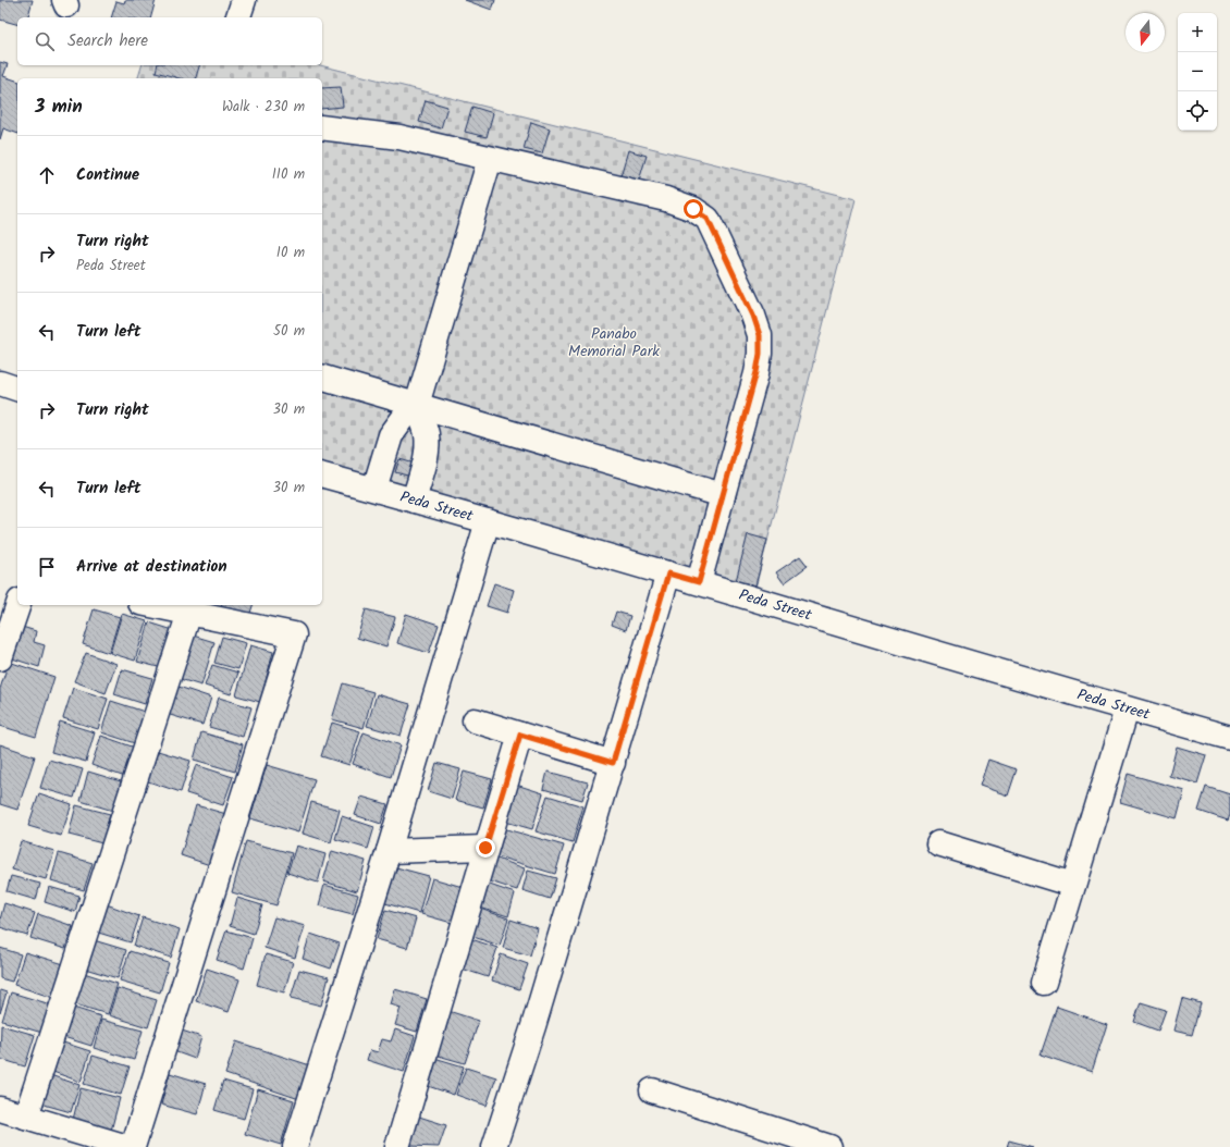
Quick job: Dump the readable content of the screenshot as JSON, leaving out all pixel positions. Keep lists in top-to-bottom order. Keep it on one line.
{"streets":{"street":["Peda Street"]},"parks":["Panabo Memorial Park"],"north":"bottom","page":{"map_buttons":["+","−"],"search":"Search here","heading":["3 min","Walk · 230 m"],"list":[["Continue","110 m"],["Turn right","Peda Street","10 m"],["Turn left","50 m"],["Turn right","30 m"],["Turn left","30 m"],"Arrive at destination"]}}
